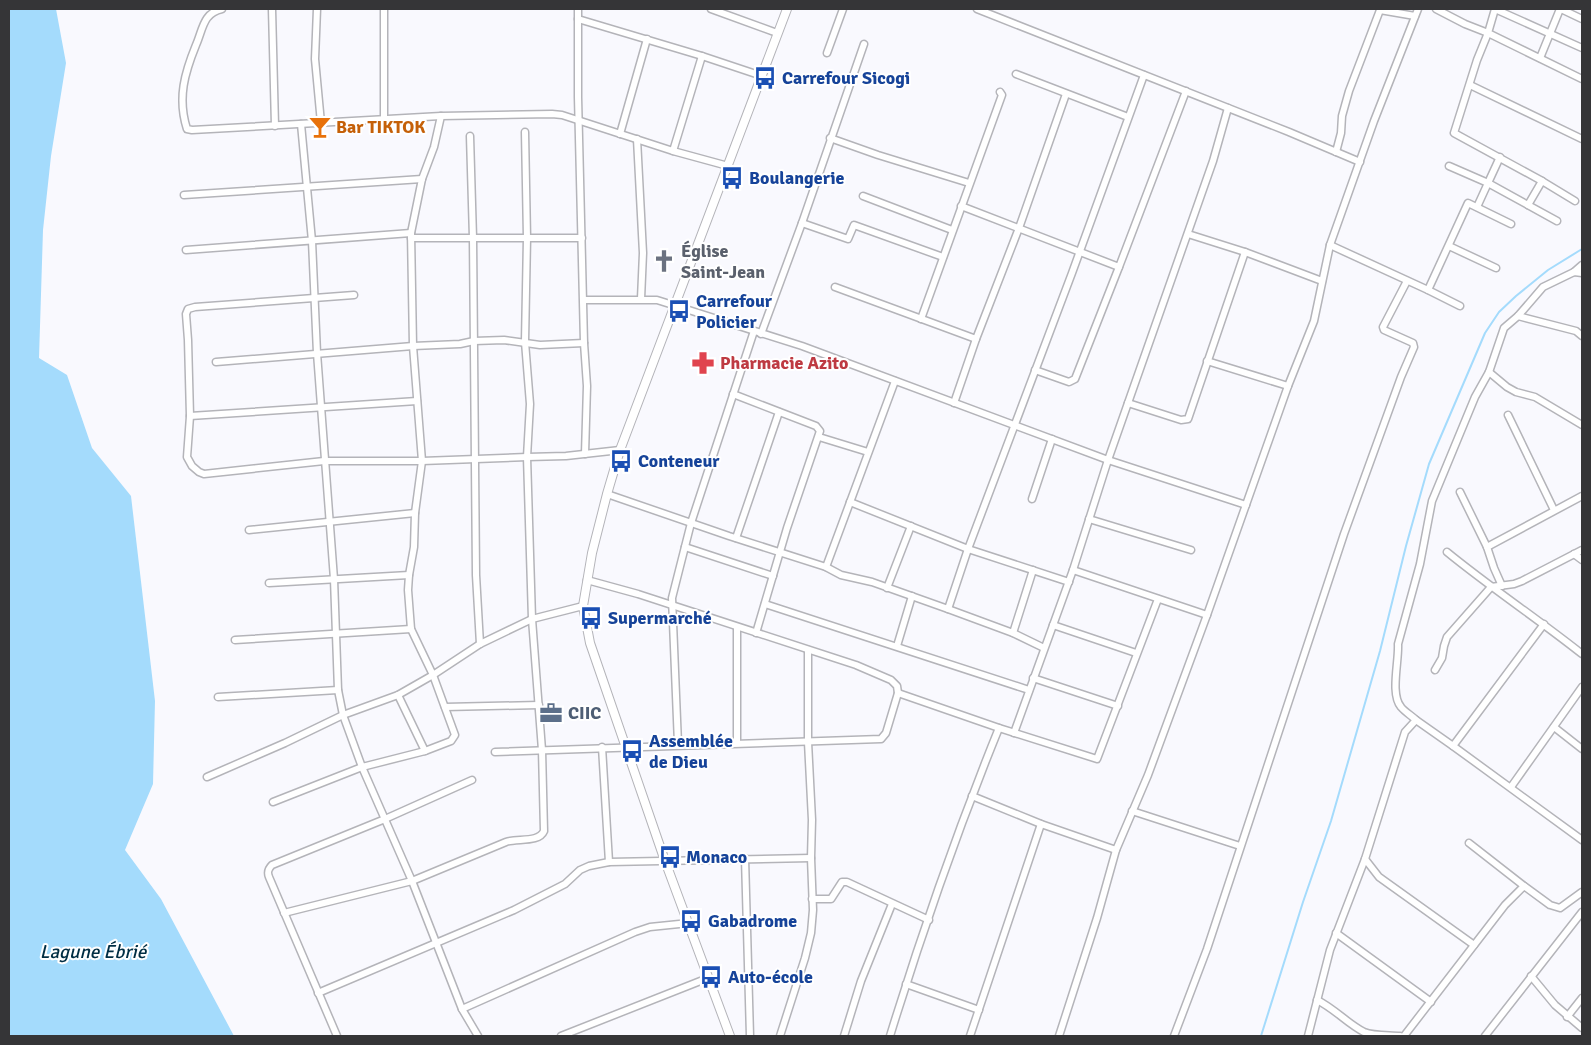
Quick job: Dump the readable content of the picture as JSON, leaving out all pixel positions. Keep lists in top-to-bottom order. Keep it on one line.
{"water":["Lagune Ébrié"],"places":{"bus stop":["Carrefour Sicogi","Boulangerie","Carrefour Policier","Conteneur","Supermarché","Assemblée de Dieu","Monaco","Gabadrome","Auto-école"],"bar":["Bar TIKTOK"],"church":["Église Saint-Jean"],"pharmacy":["Pharmacie Azito"],"office":["CIIC"]}}
